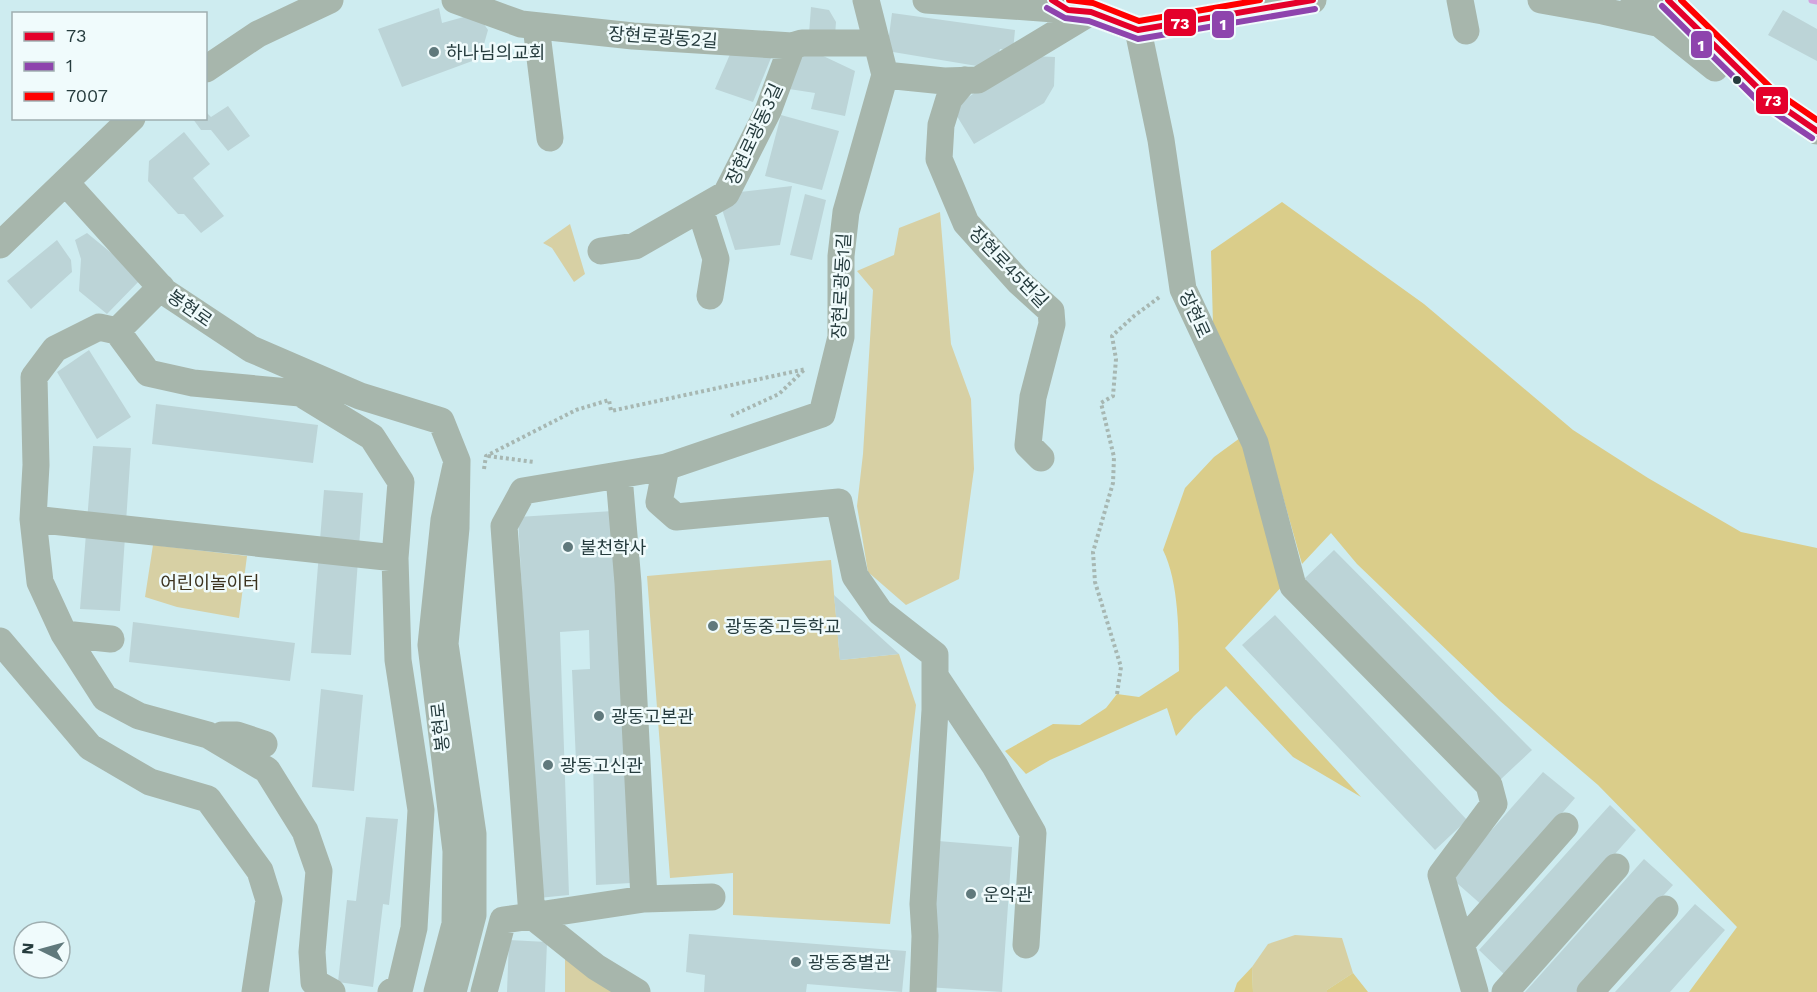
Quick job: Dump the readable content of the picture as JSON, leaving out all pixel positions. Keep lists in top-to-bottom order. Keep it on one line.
{"streets":{"street":["장현로광동2길","장현로광동3길","장현로45번길","장현로광동1길","봉현로","장현로"]},"crossings":[["장현로광동2길","장현로광동3길"]],"parks":["어린이놀이터"],"places":["하나님의교회","불천학사","광동중고등학교","광동고본관","광동고신관","운악관","광동중별관"],"lines":["transit line 73","transit line 7007","transit line 1"],"legend":["73","1","7007"],"north":"left"}
